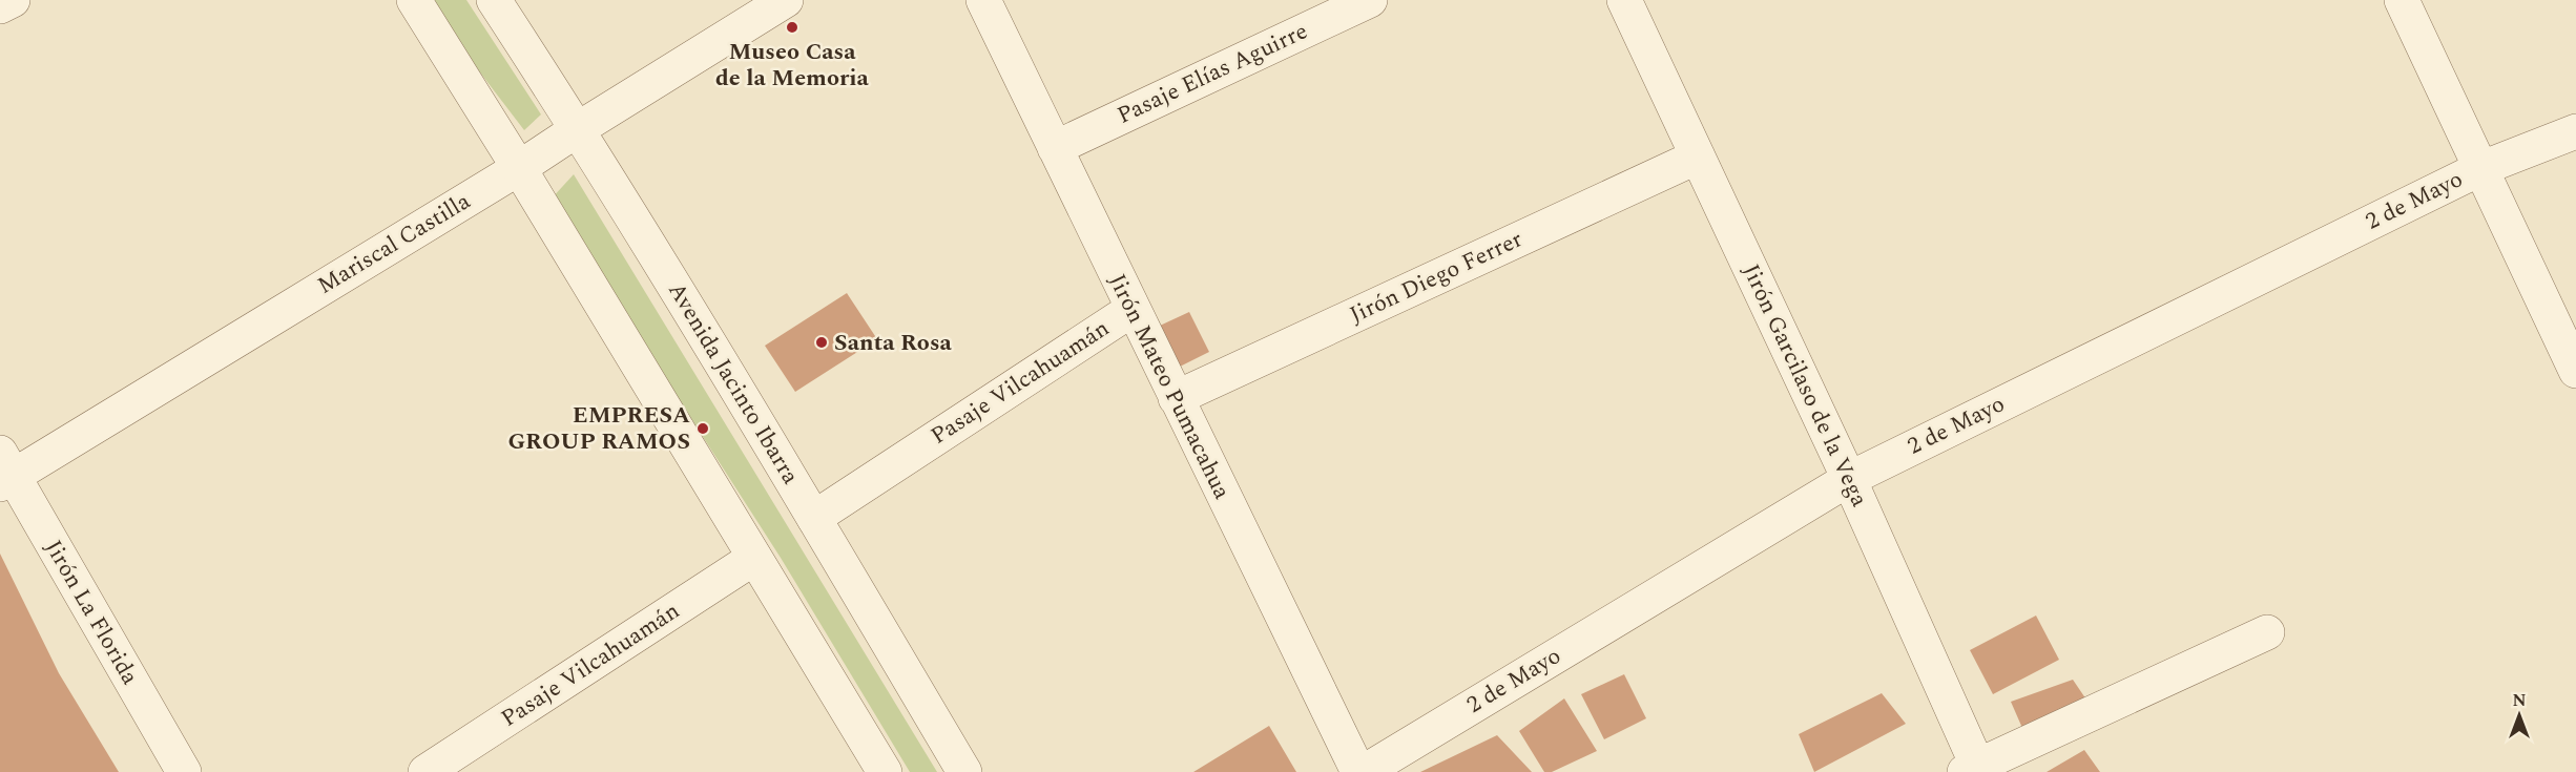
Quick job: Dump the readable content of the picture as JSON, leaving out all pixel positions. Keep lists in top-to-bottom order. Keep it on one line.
{"streets":{"street":["Pasaje Elías Aguirre","2 de Mayo","Mariscal Castilla","Jirón Diego Ferrer","Pasaje Vilcahuamán","Avenida Jacinto Ibarra","Jirón Garcilaso de la Vega","Jirón Mateo Pumacahua","Jirón La Florida"]},"crossings":[["Pasaje Elías Aguirre","Jirón Mateo Pumacahua"],["2 de Mayo","Jirón Garcilaso de la Vega"],["Mariscal Castilla","Avenida Jacinto Ibarra"],["Mariscal Castilla","Jirón La Florida"],["Jirón Diego Ferrer","Jirón Garcilaso de la Vega"],["Jirón Diego Ferrer","Jirón Mateo Pumacahua"],["Pasaje Vilcahuamán","Avenida Jacinto Ibarra"],["Pasaje Vilcahuamán","Jirón Mateo Pumacahua"]],"places":["Museo Casa de la Memoria","Santa Rosa","EMPRESA GROUP RAMOS"],"north":"top"}
